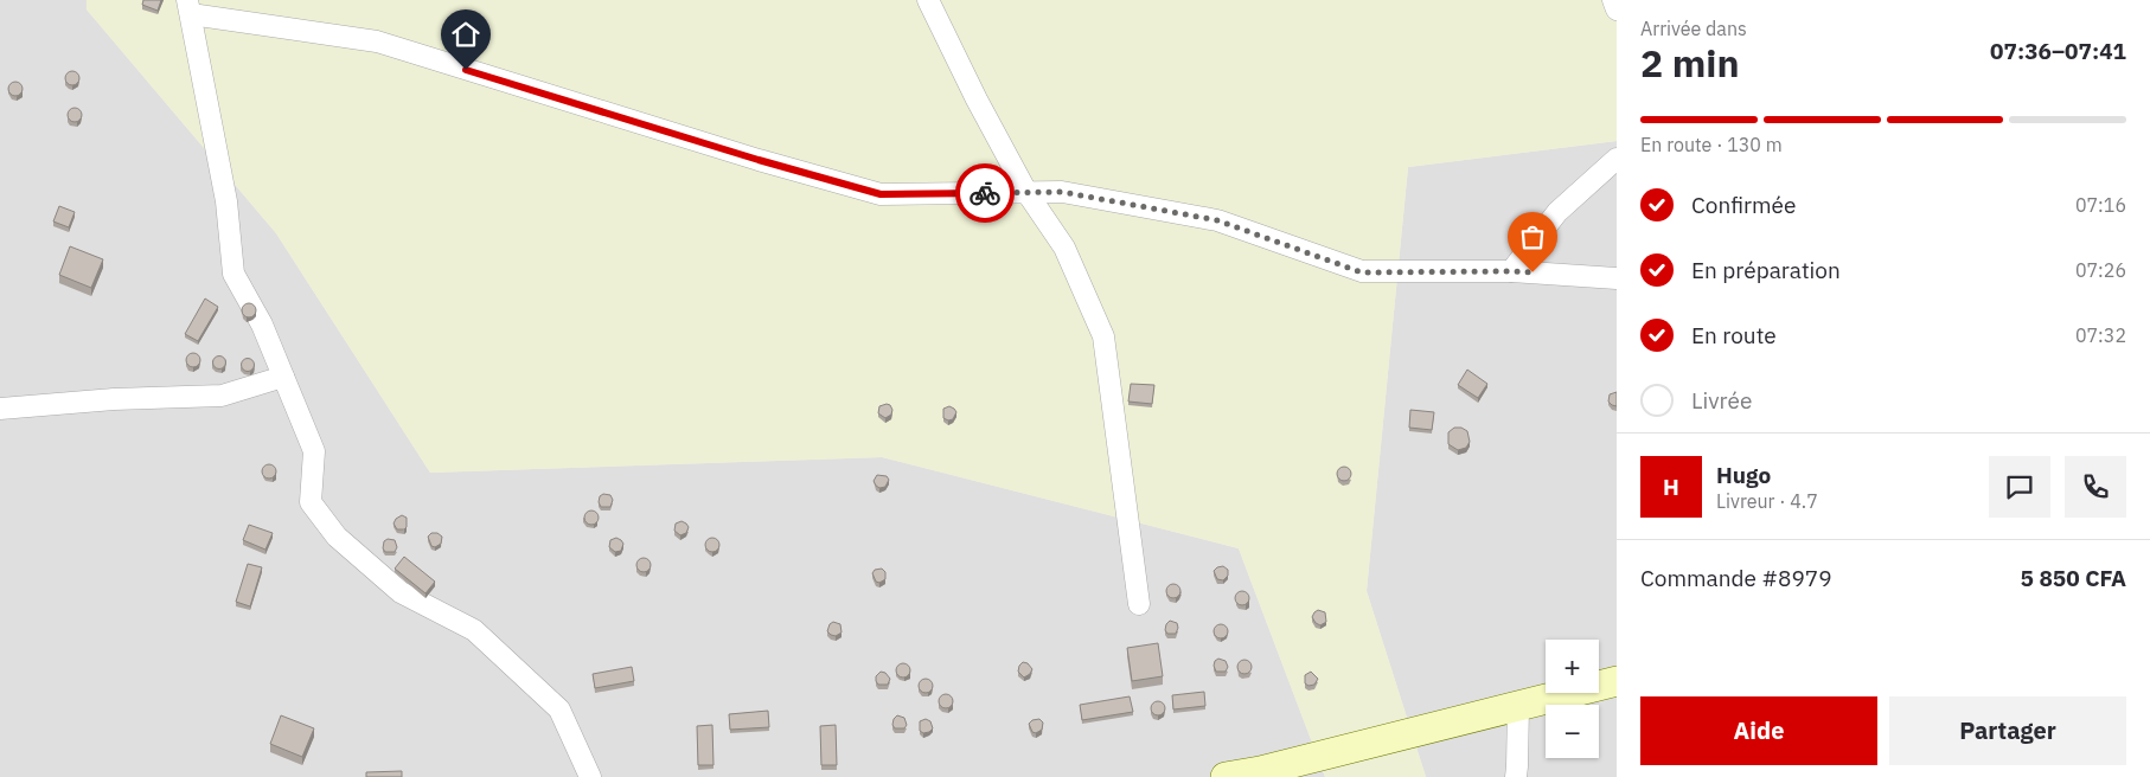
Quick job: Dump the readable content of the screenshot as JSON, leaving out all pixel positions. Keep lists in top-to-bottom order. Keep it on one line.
{"page":{"heading":["2 min","Arrivée dans","07:36–07:41"],"panel":["Hugo","Livreur · 4.7","Commande #8979","5 850 CFA"],"bar":"En route · 130 m","list":[["Confirmée","07:16"],["En préparation","07:26"],["En route","07:32"],"Livrée"],"round":"H","map_buttons":["+","−"],"buttons":["Aide","Partager"]}}
